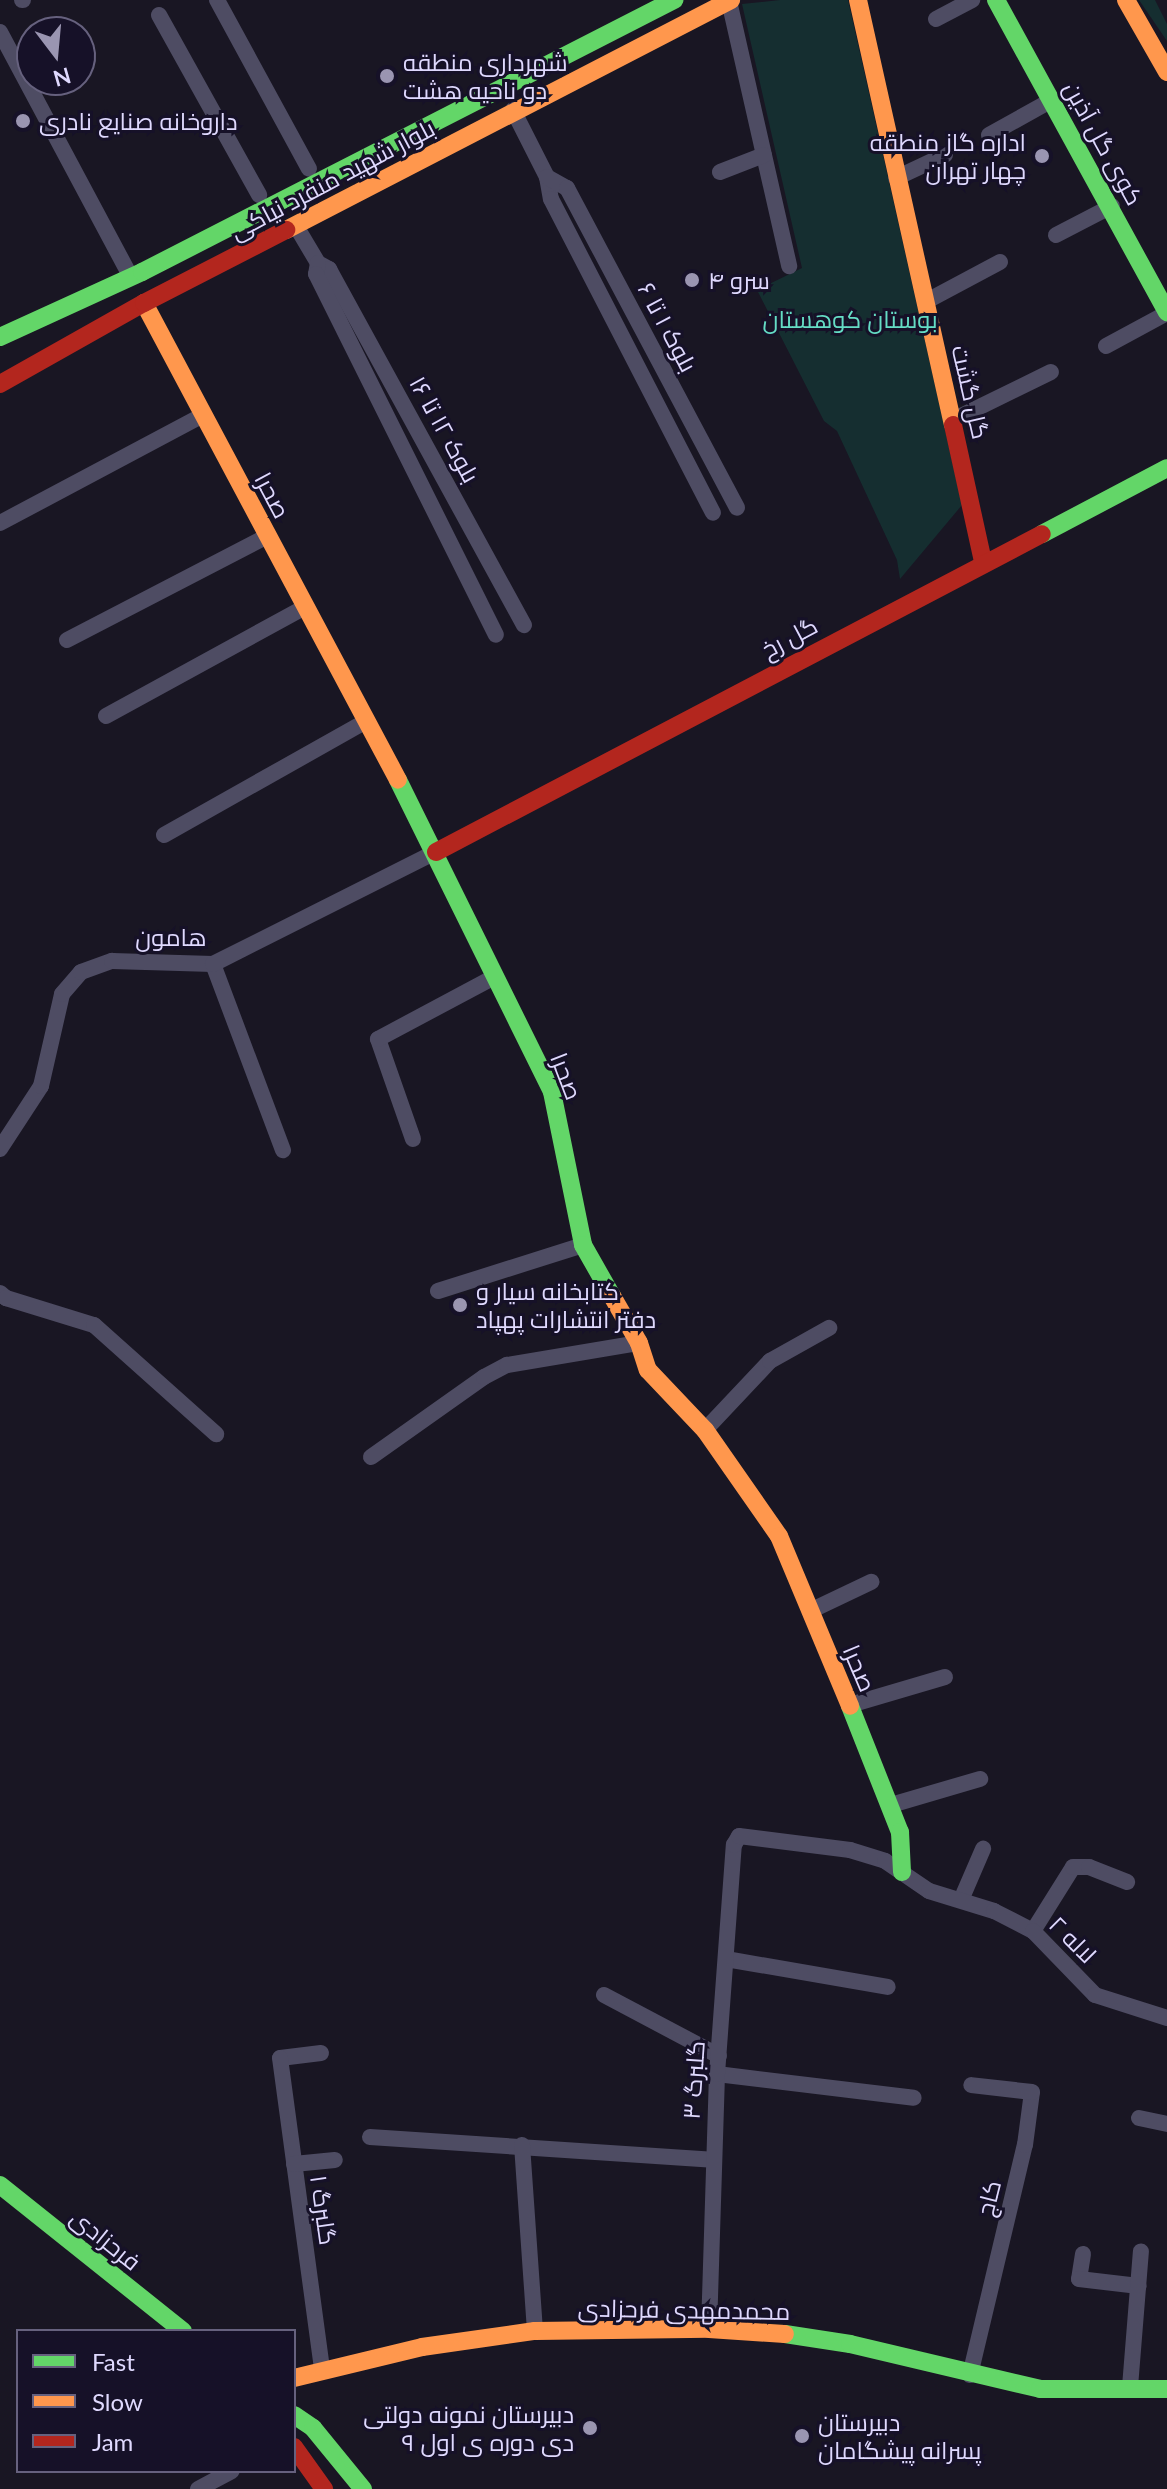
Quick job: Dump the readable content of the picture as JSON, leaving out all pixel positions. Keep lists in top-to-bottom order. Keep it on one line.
{"streets":{"main road":["کوی گل آذین","بلوار شهید منفرد نیاکی","گل گشت","صحرا","گل رخ","فرحزادی","محمدمهدی فرحزادی"],"street":["بلوک ۱ تا ۶","بلوک ۱۲ تا ۱۶","هامون","لاله ۲","گلبرگ ۳","کاج","گلبرگ ۱"]},"crossings":[["بلوار شهید منفرد نیاکی","صحرا"],["گل گشت","گل رخ"],["صحرا","گل رخ"],["صحرا","هامون"],["صحرا","لاله ۲"],["گل رخ","هامون"],["لاله ۲","گلبرگ ۳"],["گلبرگ ۳","محمدمهدی فرحزادی"],["کاج","محمدمهدی فرحزادی"],["گلبرگ ۱","محمدمهدی فرحزادی"]],"parks":["بوستان کوهستان"],"places":["شهرداری منطقه دو ناحیه هشت","داروخانه صنایع نادری","اداره گاز منطقه چهار تهران","سرو ۴","کتابخانه سیار و دفتر انتشارات پهپاد","دبیرستان نمونه دولتی ۹ دی دوره ی اول","دبیرستان پسرانه پیشگامان"],"legend":["Fast","Slow","Jam"],"north":"bottom"}
